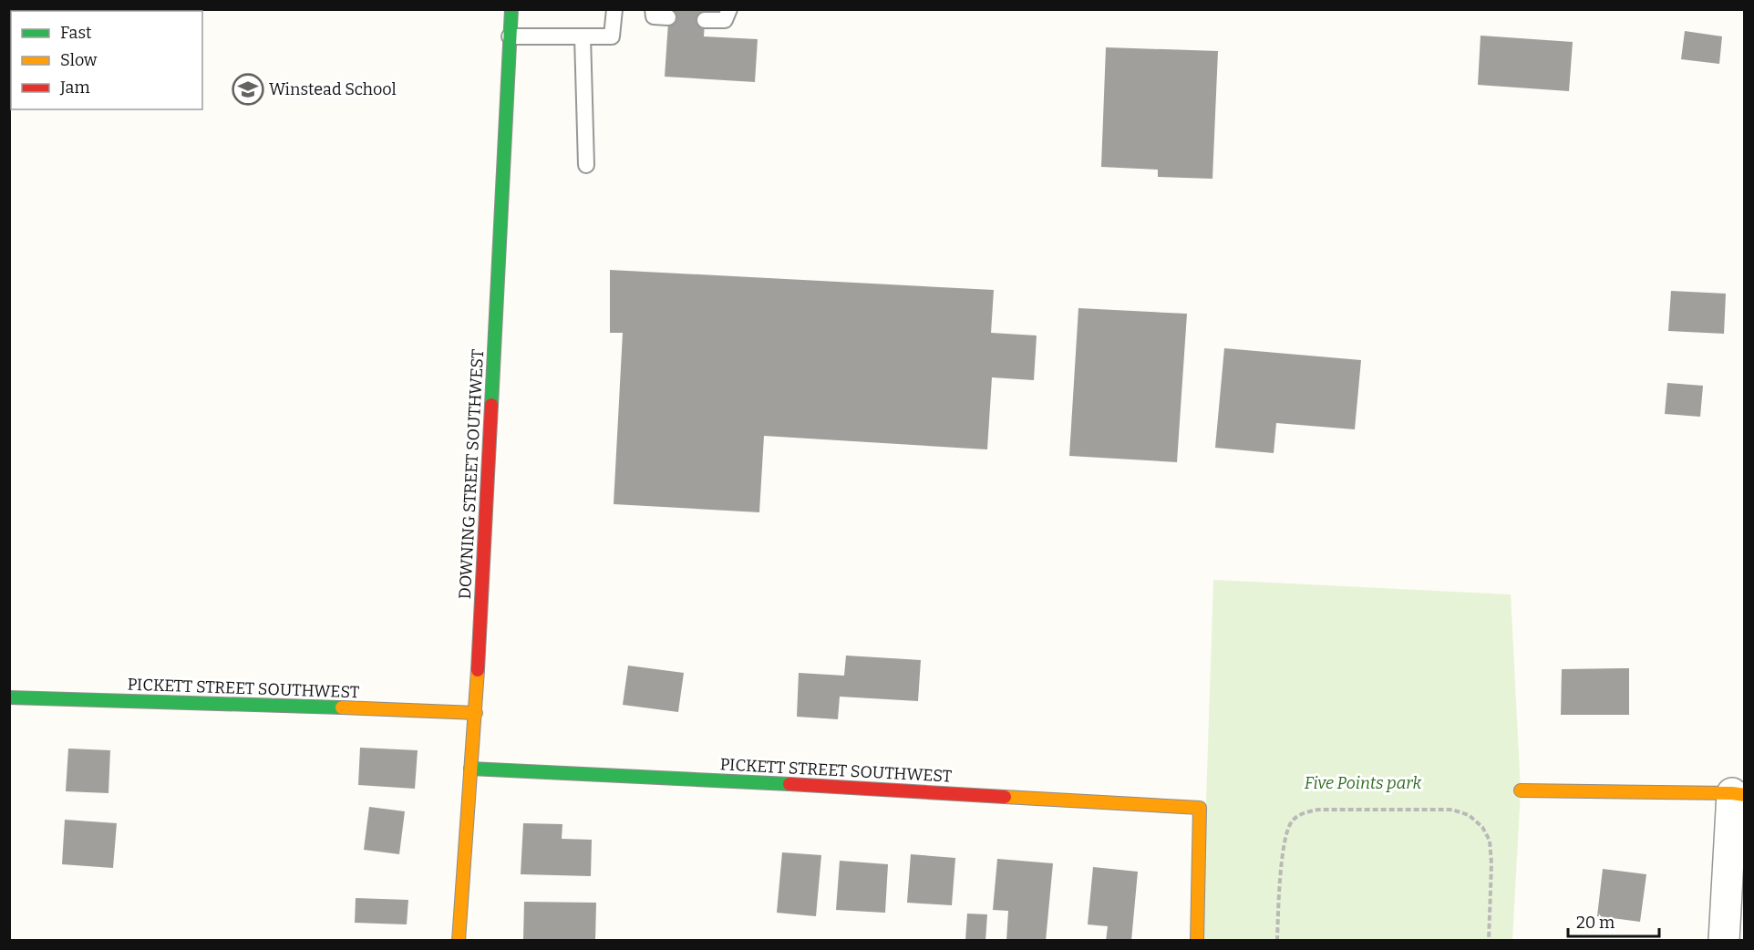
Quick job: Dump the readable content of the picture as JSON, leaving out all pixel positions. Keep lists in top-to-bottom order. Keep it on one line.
{"streets":{"street":["DOWNING STREET SOUTHWEST","PICKETT STREET SOUTHWEST"]},"crossings":[["DOWNING STREET SOUTHWEST","PICKETT STREET SOUTHWEST"]],"parks":["Five Points park"],"places":{"school or university":["Winstead School"]},"legend":["Fast","Slow","Jam"],"scale_bar":"20 m"}
